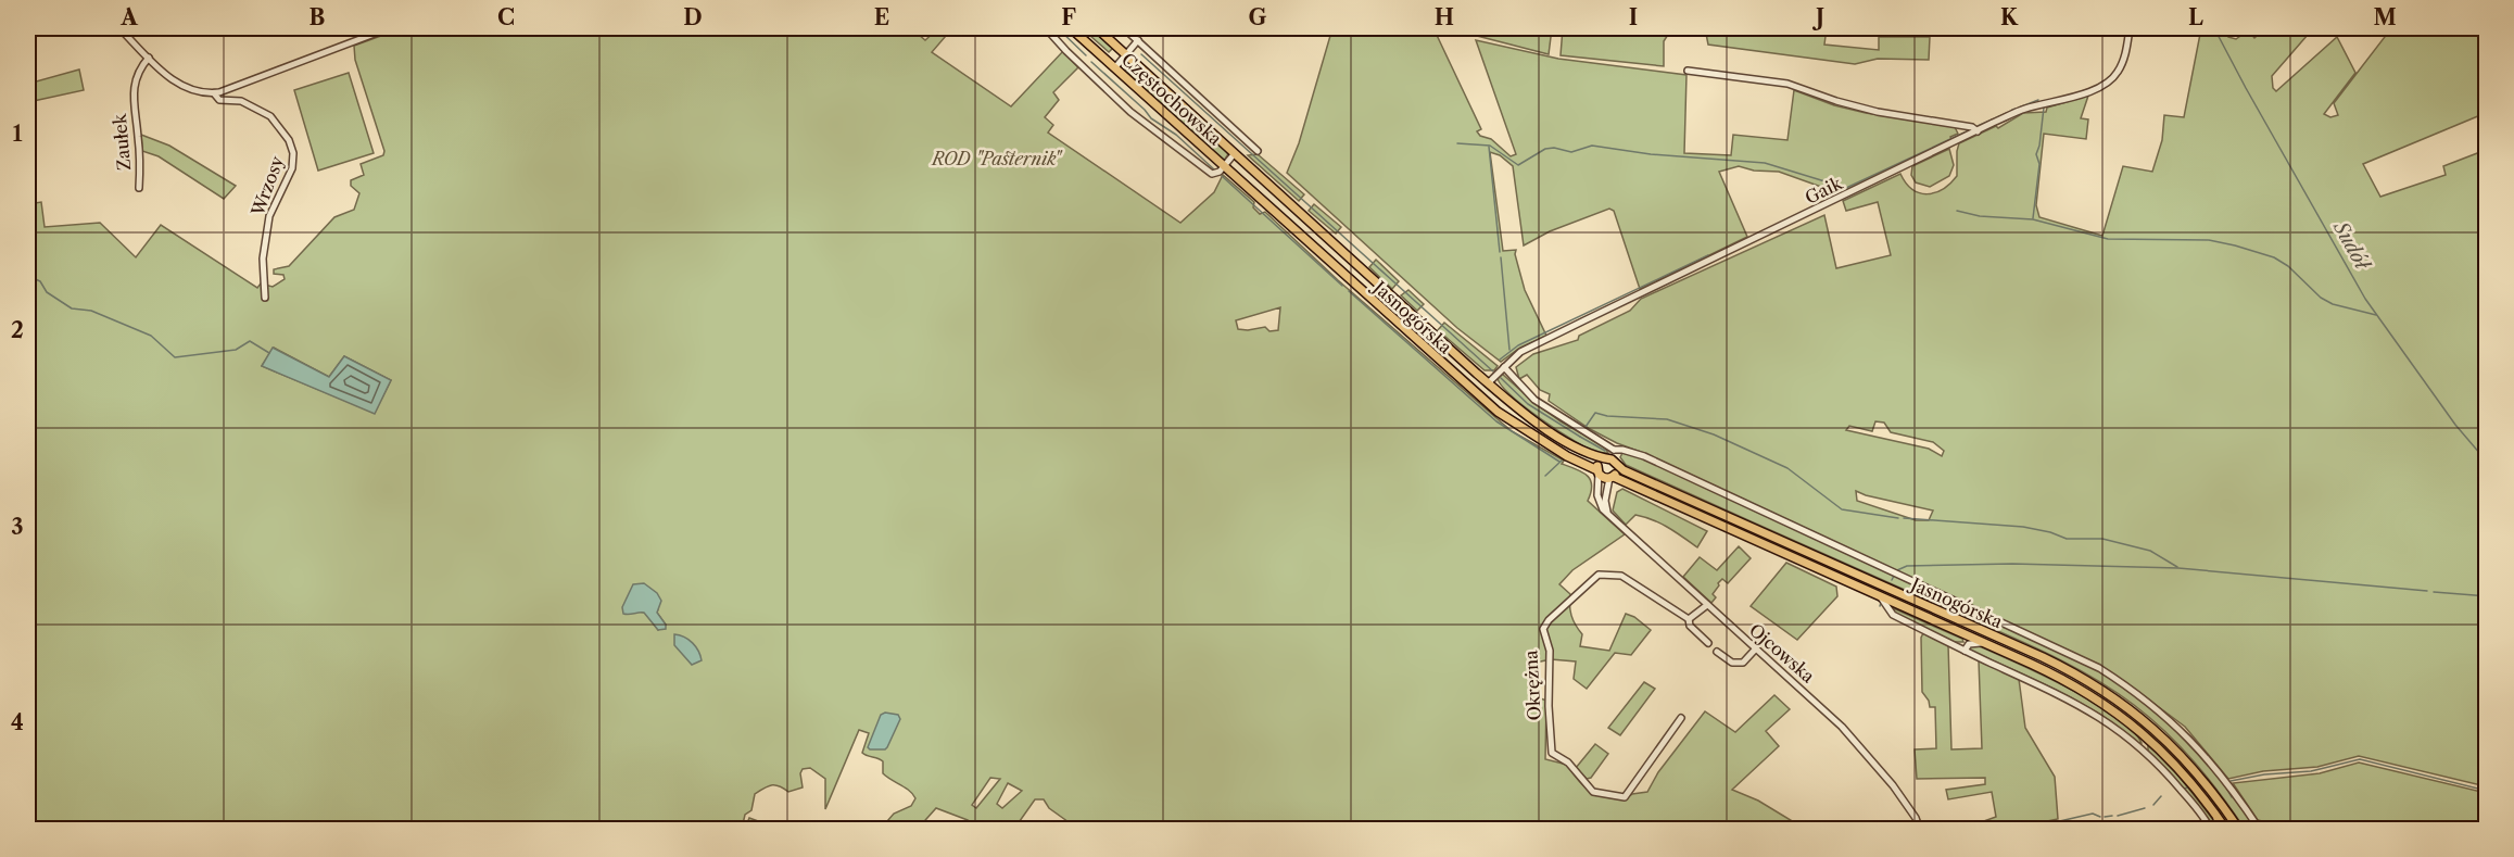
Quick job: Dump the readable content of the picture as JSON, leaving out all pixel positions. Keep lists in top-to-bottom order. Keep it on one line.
{"streets":{"main road":["Częstochowska","Jasnogórska"],"street":["Zaułek","Wrzosy","Gaik","Ojcowska","Okrężna"]},"crossings":[["Częstochowska","Jasnogórska"],["Zaułek","Wrzosy"],["Gaik","Jasnogórska"]],"water":["Sudół"],"parks":["ROD \"Pasternik\""],"grid":{"columns":["A","B","C","D","E","F","G","H","I","J","K","L","M"],"rows":["1","2","3","4"]}}
